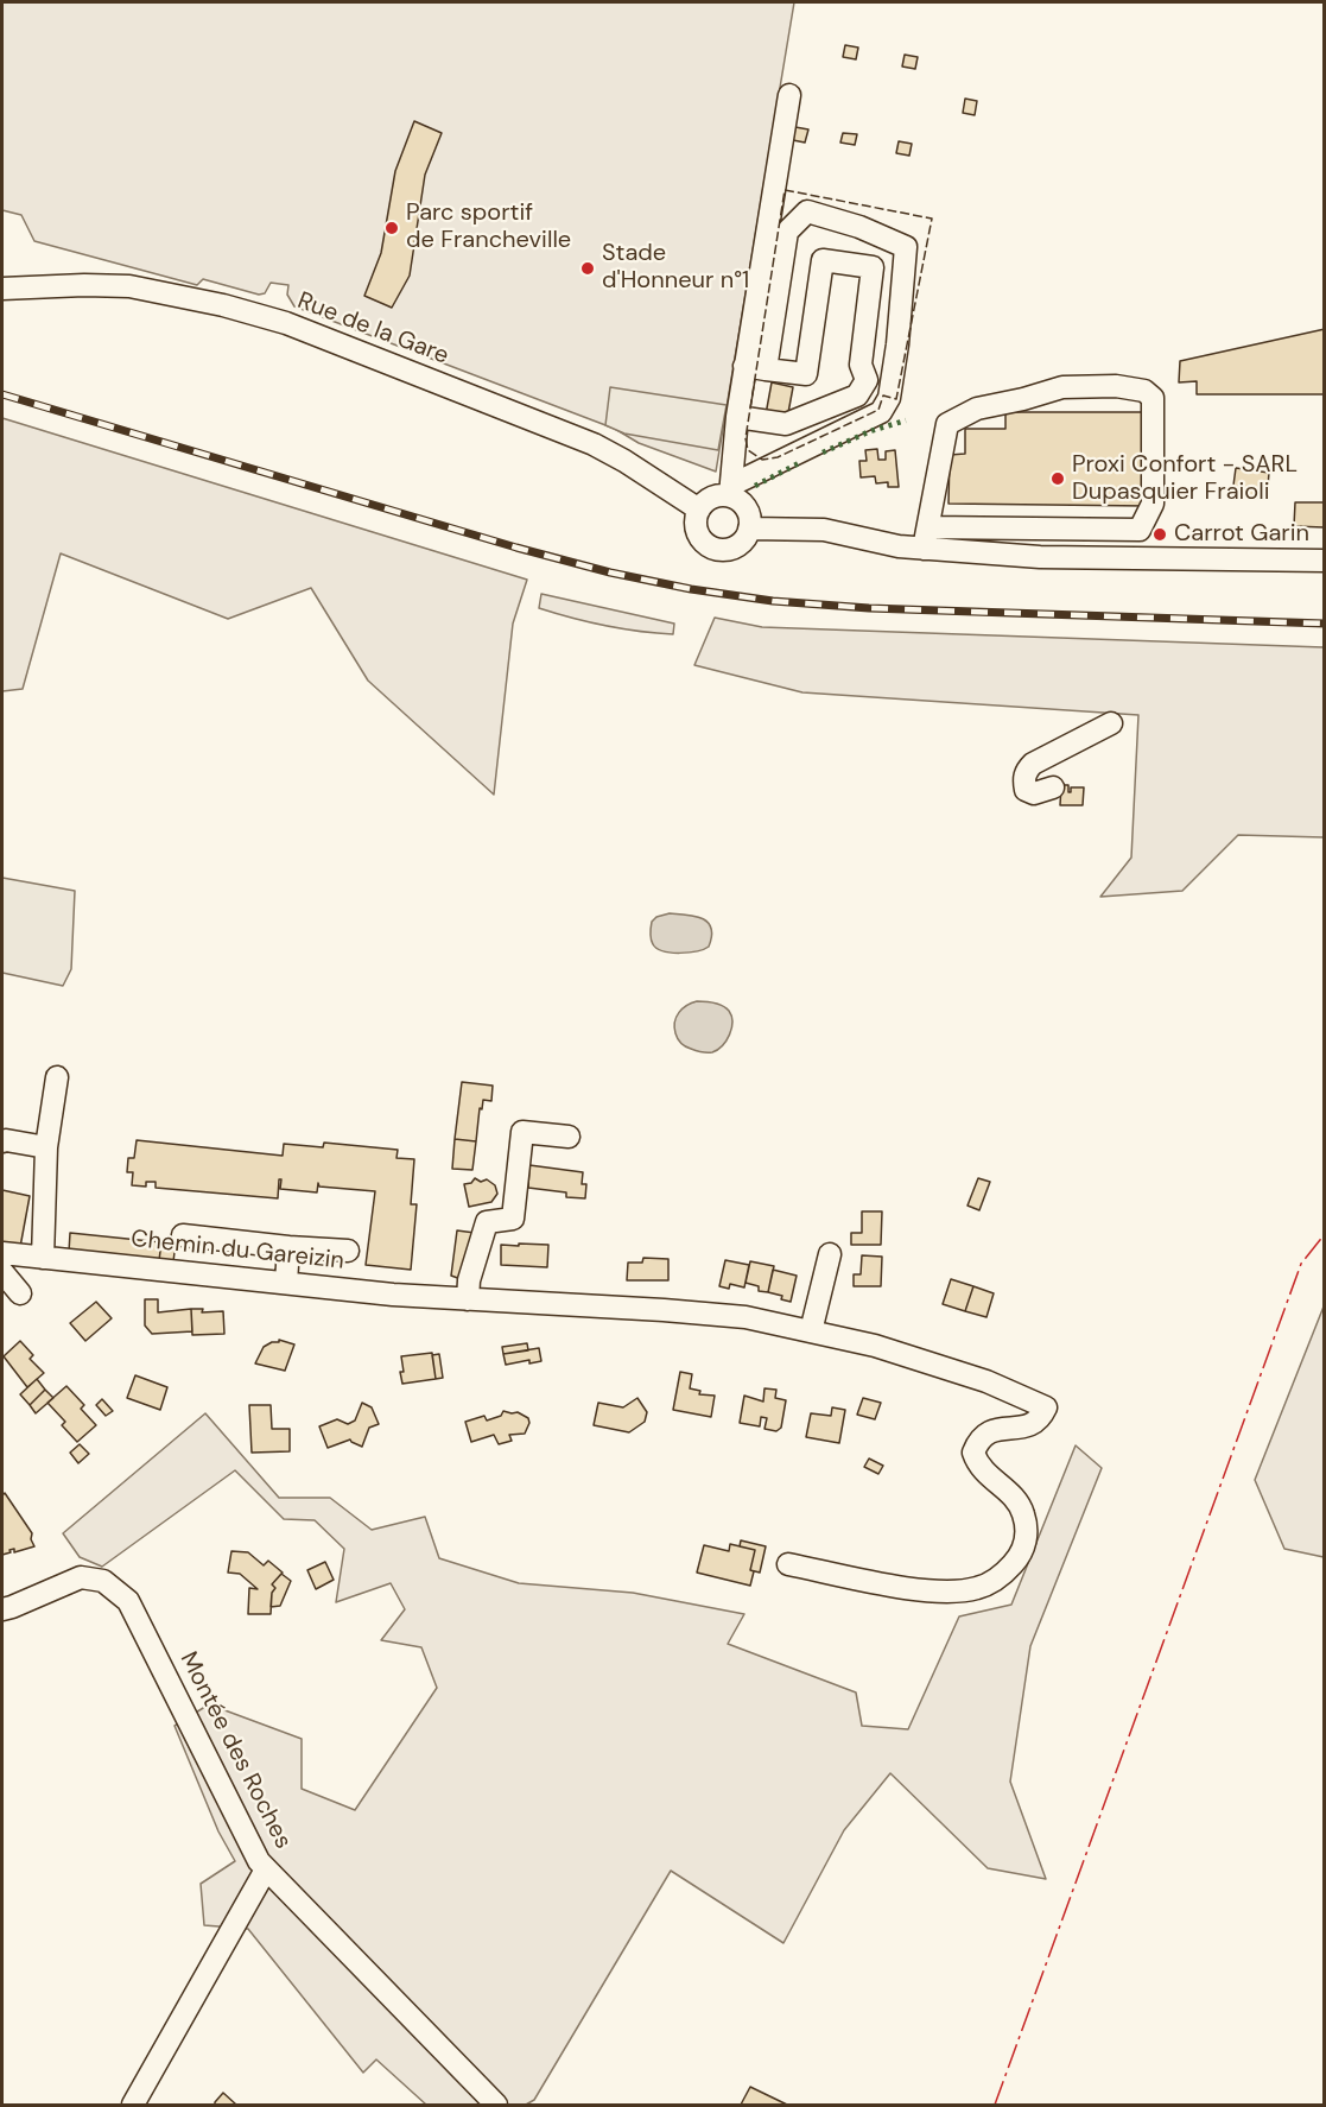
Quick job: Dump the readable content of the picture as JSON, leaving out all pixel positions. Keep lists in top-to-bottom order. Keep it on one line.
{"streets":{"street":["Rue de la Gare","Chemin du Gareizin","Montée des Roches"]},"places":["Parc sportif de Francheville","Stade d'Honneur n°1","Proxi Confort - SARL Dupasquier Fraioli","Carrot Garin"]}
